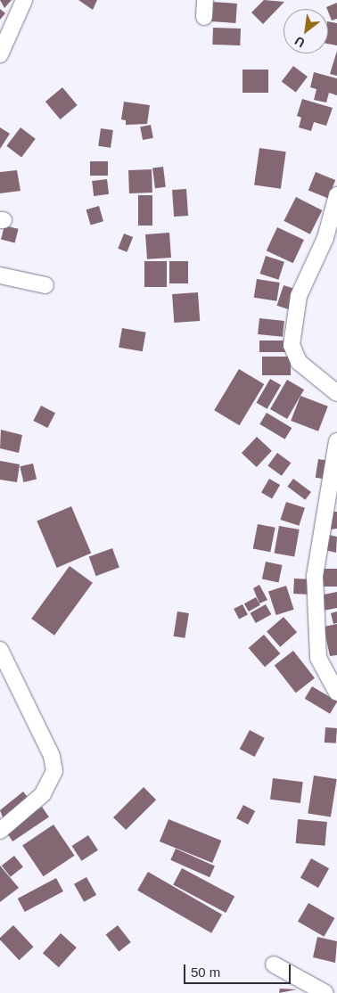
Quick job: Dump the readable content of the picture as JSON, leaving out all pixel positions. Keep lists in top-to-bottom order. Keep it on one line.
{"scale_bar":"50 m","north":"bottom left"}
